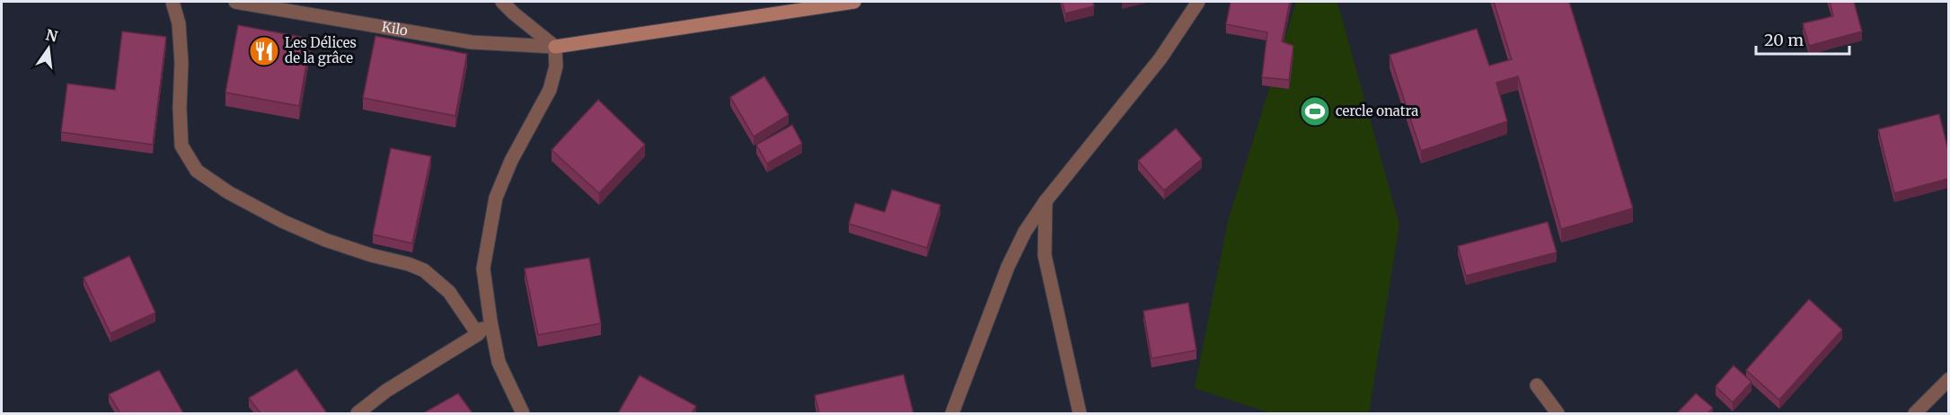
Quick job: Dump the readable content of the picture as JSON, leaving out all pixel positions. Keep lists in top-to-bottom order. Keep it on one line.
{"streets":{"street":["Kilo"]},"places":{"restaurant":["Les Délices de la grâce"],"sports":["cercle onatra"]},"scale_bar":"20 m","north":"top"}
